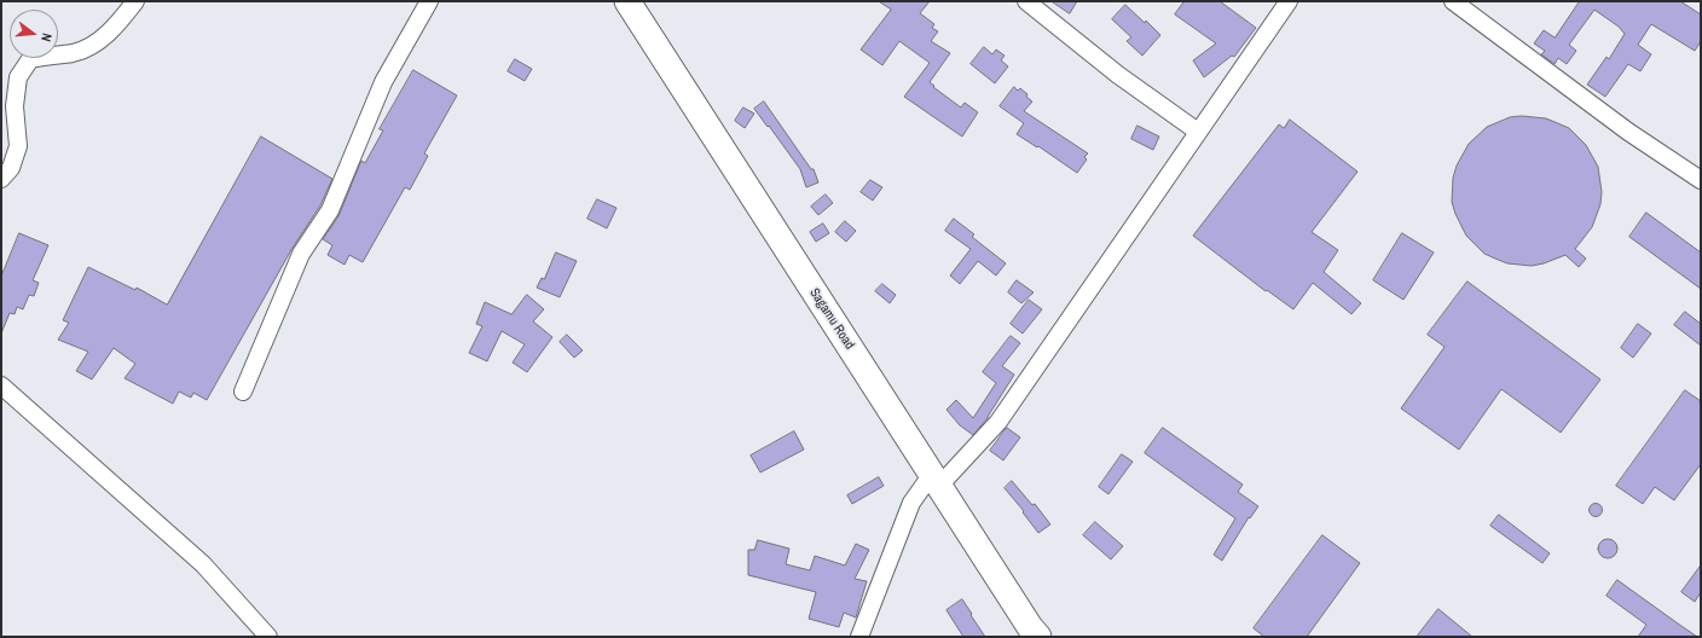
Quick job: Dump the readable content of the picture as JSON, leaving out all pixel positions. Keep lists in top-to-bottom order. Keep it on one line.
{"streets":{"highway":["Sagamu Road"]},"north":"right"}
